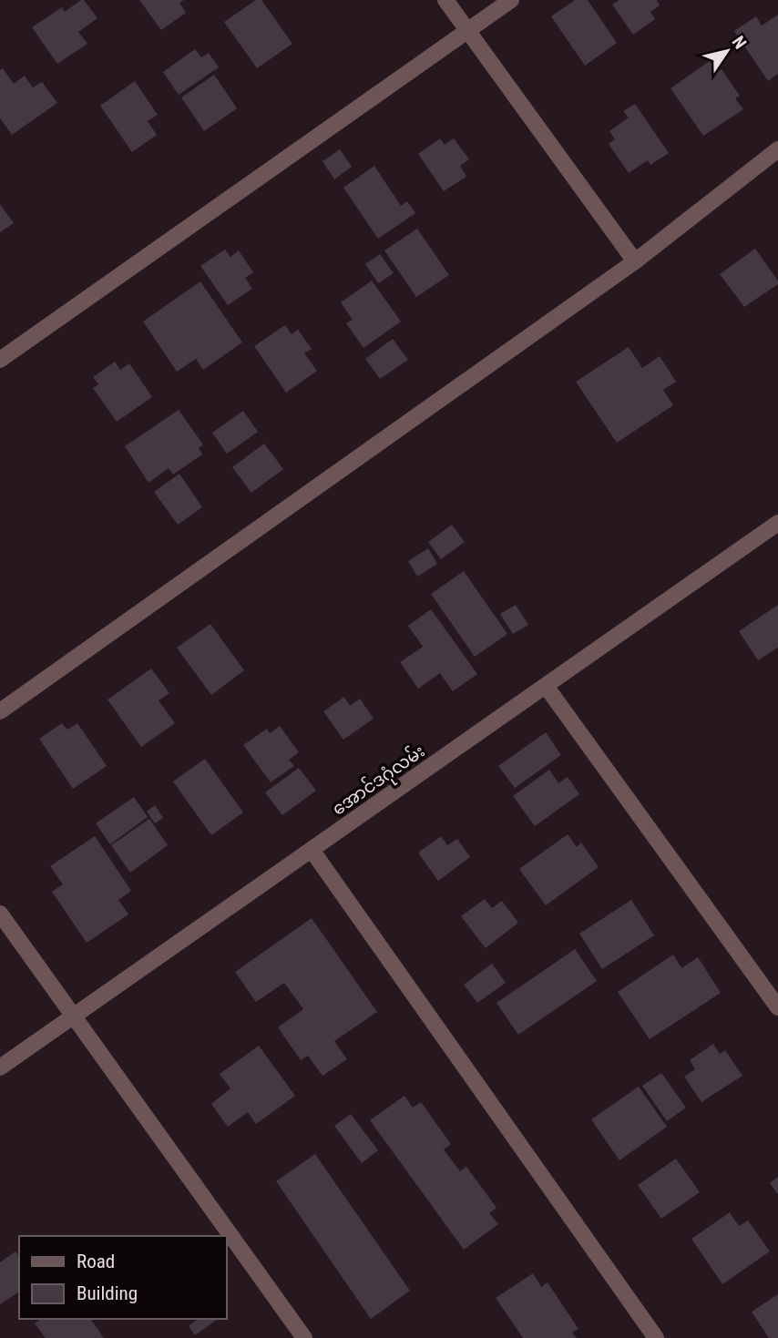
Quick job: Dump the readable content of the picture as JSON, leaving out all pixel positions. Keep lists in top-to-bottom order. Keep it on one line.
{"streets":{"street":["အောင်ဒဂုံလမ်း"]},"legend":["Road","Building"],"north":"top right"}
